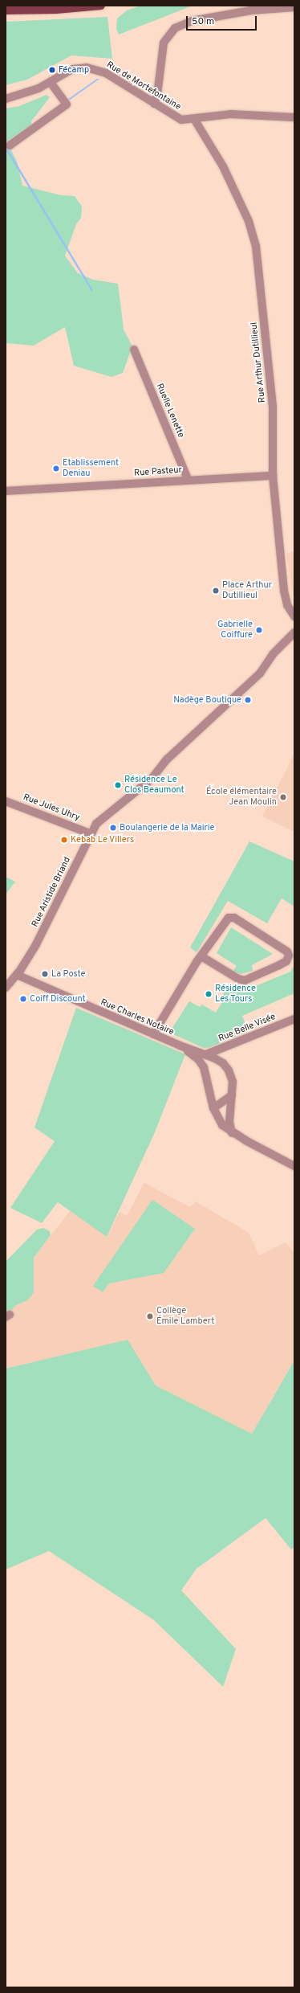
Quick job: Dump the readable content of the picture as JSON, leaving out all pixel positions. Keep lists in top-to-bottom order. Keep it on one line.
{"streets":{"street":["Rue de Mortefontaine","Rue Arthur Dutillieul","Ruelle Lenette","Rue Pasteur","Rue Jules Uhry","Rue Aristide Briand","Rue Charles Notaire","Rue Belle Visée"]},"crossings":[["Rue de Mortefontaine","Rue Arthur Dutillieul"],["Rue Arthur Dutillieul","Rue Pasteur"],["Ruelle Lenette","Rue Pasteur"],["Rue Jules Uhry","Rue Aristide Briand"],["Rue Aristide Briand","Rue Charles Notaire"],["Rue Charles Notaire","Rue Belle Visée"]],"places":["Fécamp","Etablissement Deniau","Place Arthur Dutillieul","Gabrielle Coiffure","Nadège Boutique","Résidence Le Clos Beaumont","École élémentaire Jean Moulin","Boulangerie de la Mairie","Kebab Le Villers","La Poste","Résidence Les Tours","Coiff Discount","Collège Émile Lambert"],"scale_bar":"50 m"}
